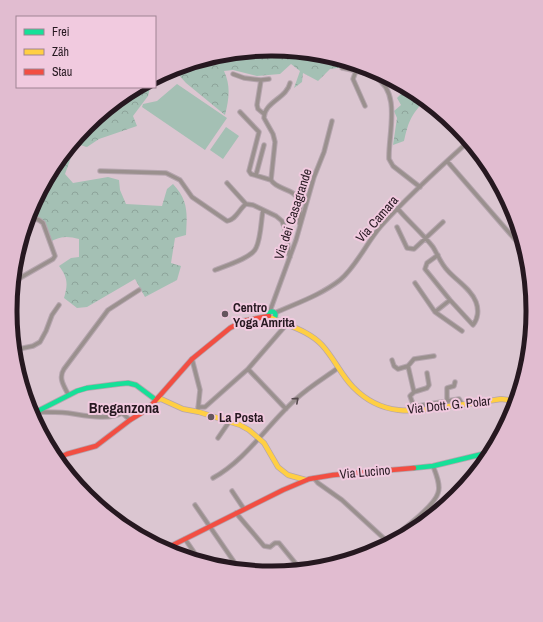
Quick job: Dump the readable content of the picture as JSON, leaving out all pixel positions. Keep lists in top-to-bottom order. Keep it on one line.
{"streets":{"street":["Via dei Casagrande","Via Camara","Via Dott. G. Polar","Via Lucino"]},"crossings":[["Via dei Casagrande","Via Camara"],["Via dei Casagrande","Via Dott. G. Polar"],["Via Camara","Via Dott. G. Polar"]],"districts":["Breganzona"],"places":["Centro Yoga Amrita","La Posta"],"legend":["Frei","Zäh","Stau"]}
